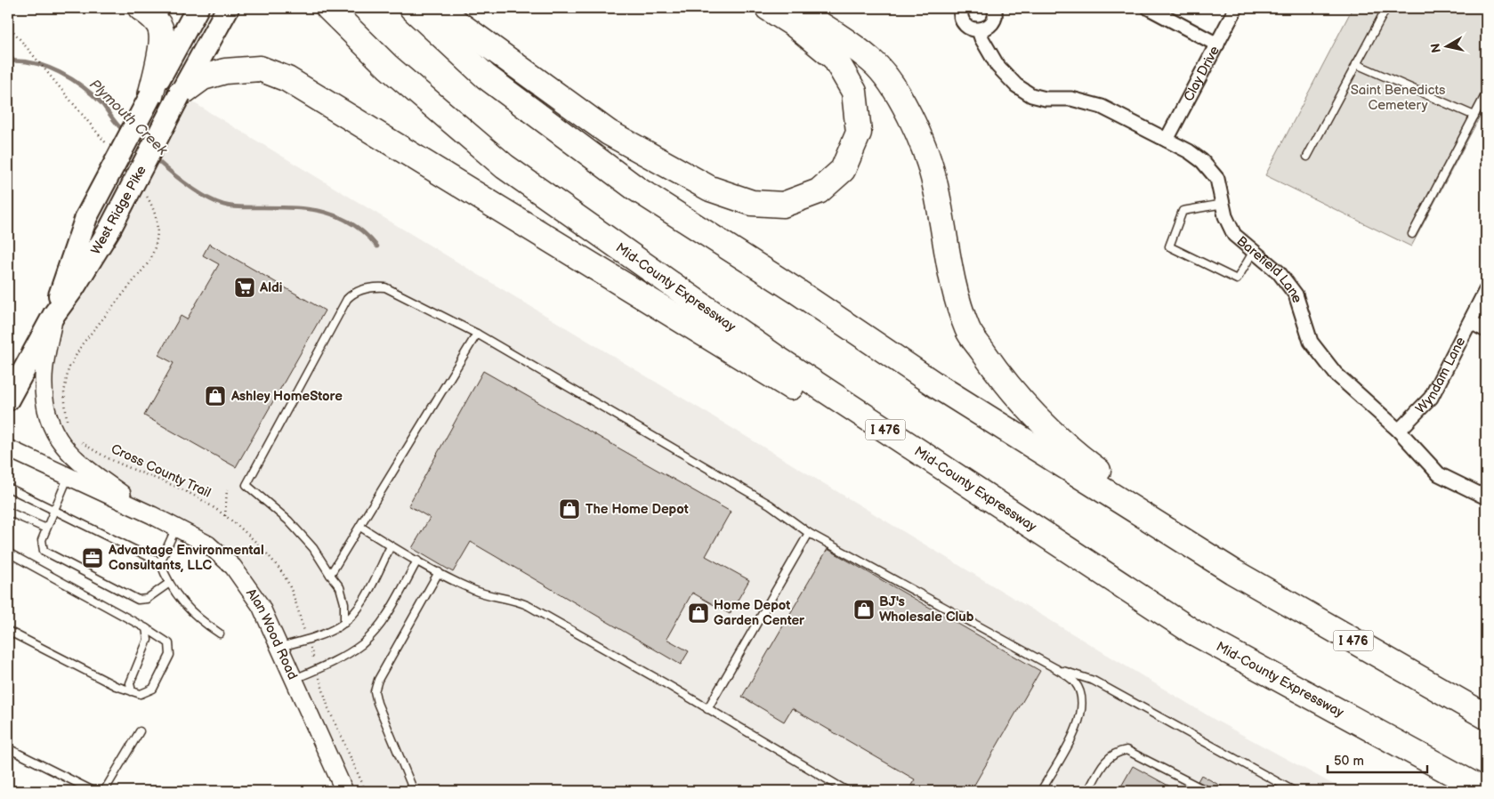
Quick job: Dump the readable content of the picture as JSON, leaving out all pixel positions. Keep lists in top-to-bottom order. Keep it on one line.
{"streets":{"highway":["Mid-County Expressway","I 476"],"main road":["West Ridge Pike"],"street":["Clay Drive","Barefield Lane","Wyndam Lane","Alan Wood Road"],"path":["Cross County Trail"]},"crossings":[["Clay Drive","Barefield Lane"],["Barefield Lane","Wyndam Lane"]],"water":["Plymouth Creek"],"parks":["Saint Benedicts Cemetery"],"places":{"supermarket":["Aldi"],"shop":["Ashley HomeStore","The Home Depot","BJ's Wholesale Club","Home Depot Garden Center"],"office":["Advantage Environmental Consultants, LLC"]},"scale_bar":"50 m","north":"left"}
